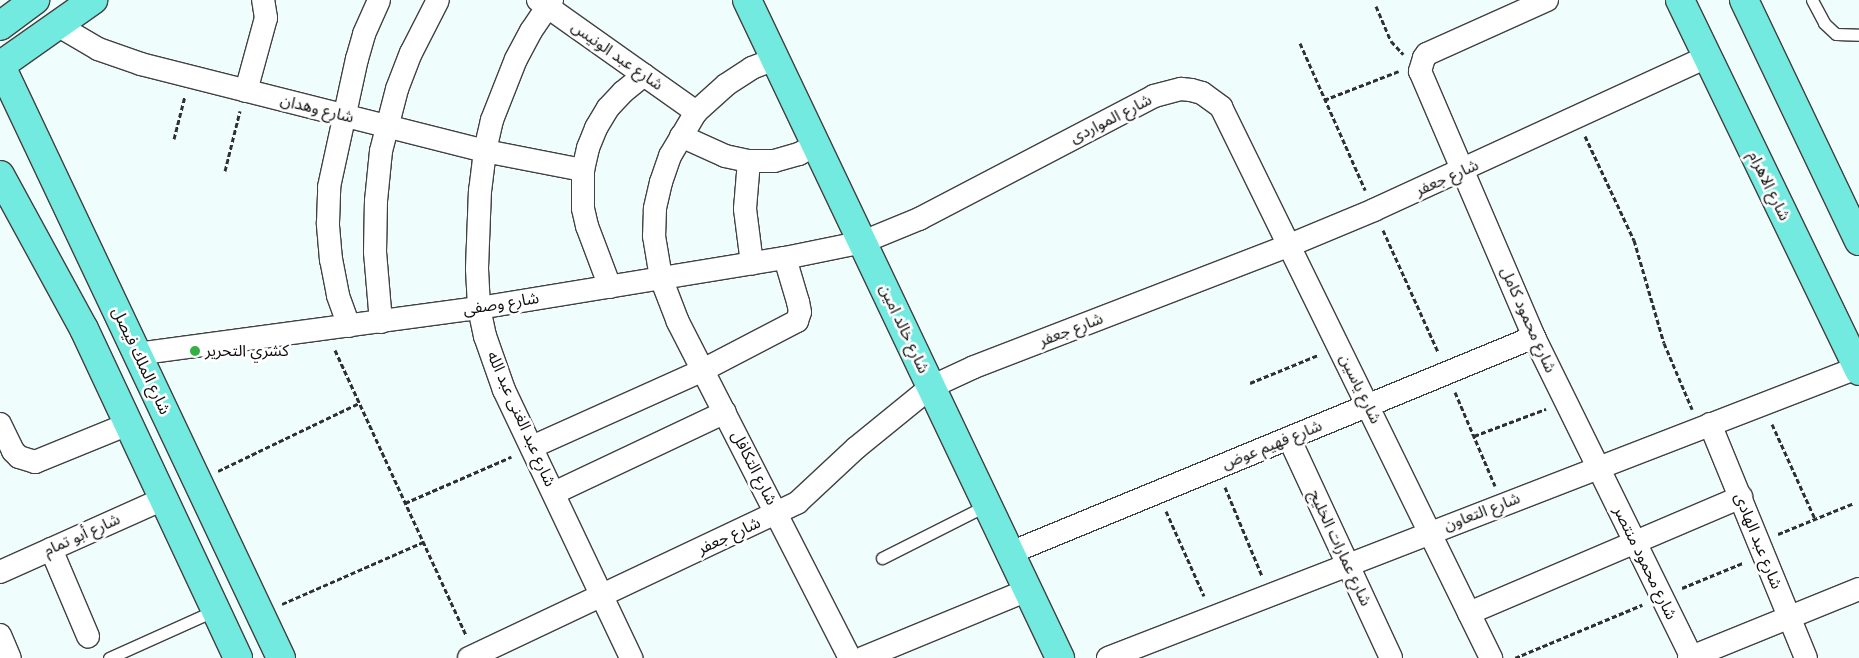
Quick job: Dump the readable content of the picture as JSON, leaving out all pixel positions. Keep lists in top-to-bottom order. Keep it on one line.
{"streets":{"main road":["شارع الاهرام","شارع خالد امين","شارع الملك فيصل"],"street":["شارع عبد الونيس","شارع وهدان","شارع المواردى","شارع جعفر","شارع وصفى","شارع محمود كامل","شارع ياسين","شارع عبد الغنى عبد الله","شارع فهيم عوض","شارع التكافل","شارع التعاون","شارع أبو تمام","شارع عبد الهادى","شارع عمارات الخليج","شارع محمود منتصر"]},"crossings":[["شارع عبد الونيس","شارع عبد الغنى عبد الله"],["شارع عبد الونيس","شارع التكافل"],["شارع وهدان","شارع عبد الغنى عبد الله"],["شارع المواردى","شارع جعفر"],["شارع المواردى","شارع وصفى"],["شارع المواردى","شارع خالد امين"],["شارع المواردى","شارع ياسين"],["شارع جعفر","شارع الاهرام"],["شارع جعفر","شارع محمود كامل"],["شارع جعفر","شارع خالد امين"],["شارع جعفر","شارع ياسين"],["شارع جعفر","شارع عبد الغنى عبد الله"],["شارع جعفر","شارع التكافل"],["شارع الاهرام","شارع التعاون"],["شارع وصفى","شارع خالد امين"],["شارع وصفى","شارع الملك فيصل"],["شارع وصفى","شارع عبد الغنى عبد الله"],["شارع وصفى","شارع التكافل"],["شارع محمود كامل","شارع فهيم عوض"],["شارع محمود كامل","شارع التعاون"],["شارع محمود كامل","شارع محمود منتصر"],["شارع خالد امين","شارع فهيم عوض"],["شارع خالد امين","شارع التكافل"],["شارع ياسين","شارع فهيم عوض"],["شارع ياسين","شارع التعاون"],["شارع فهيم عوض","شارع عمارات الخليج"],["شارع التعاون","شارع عبد الهادى"],["شارع التعاون","شارع عمارات الخليج"],["شارع التعاون","شارع محمود منتصر"]],"places":["كشري التحرير"]}
